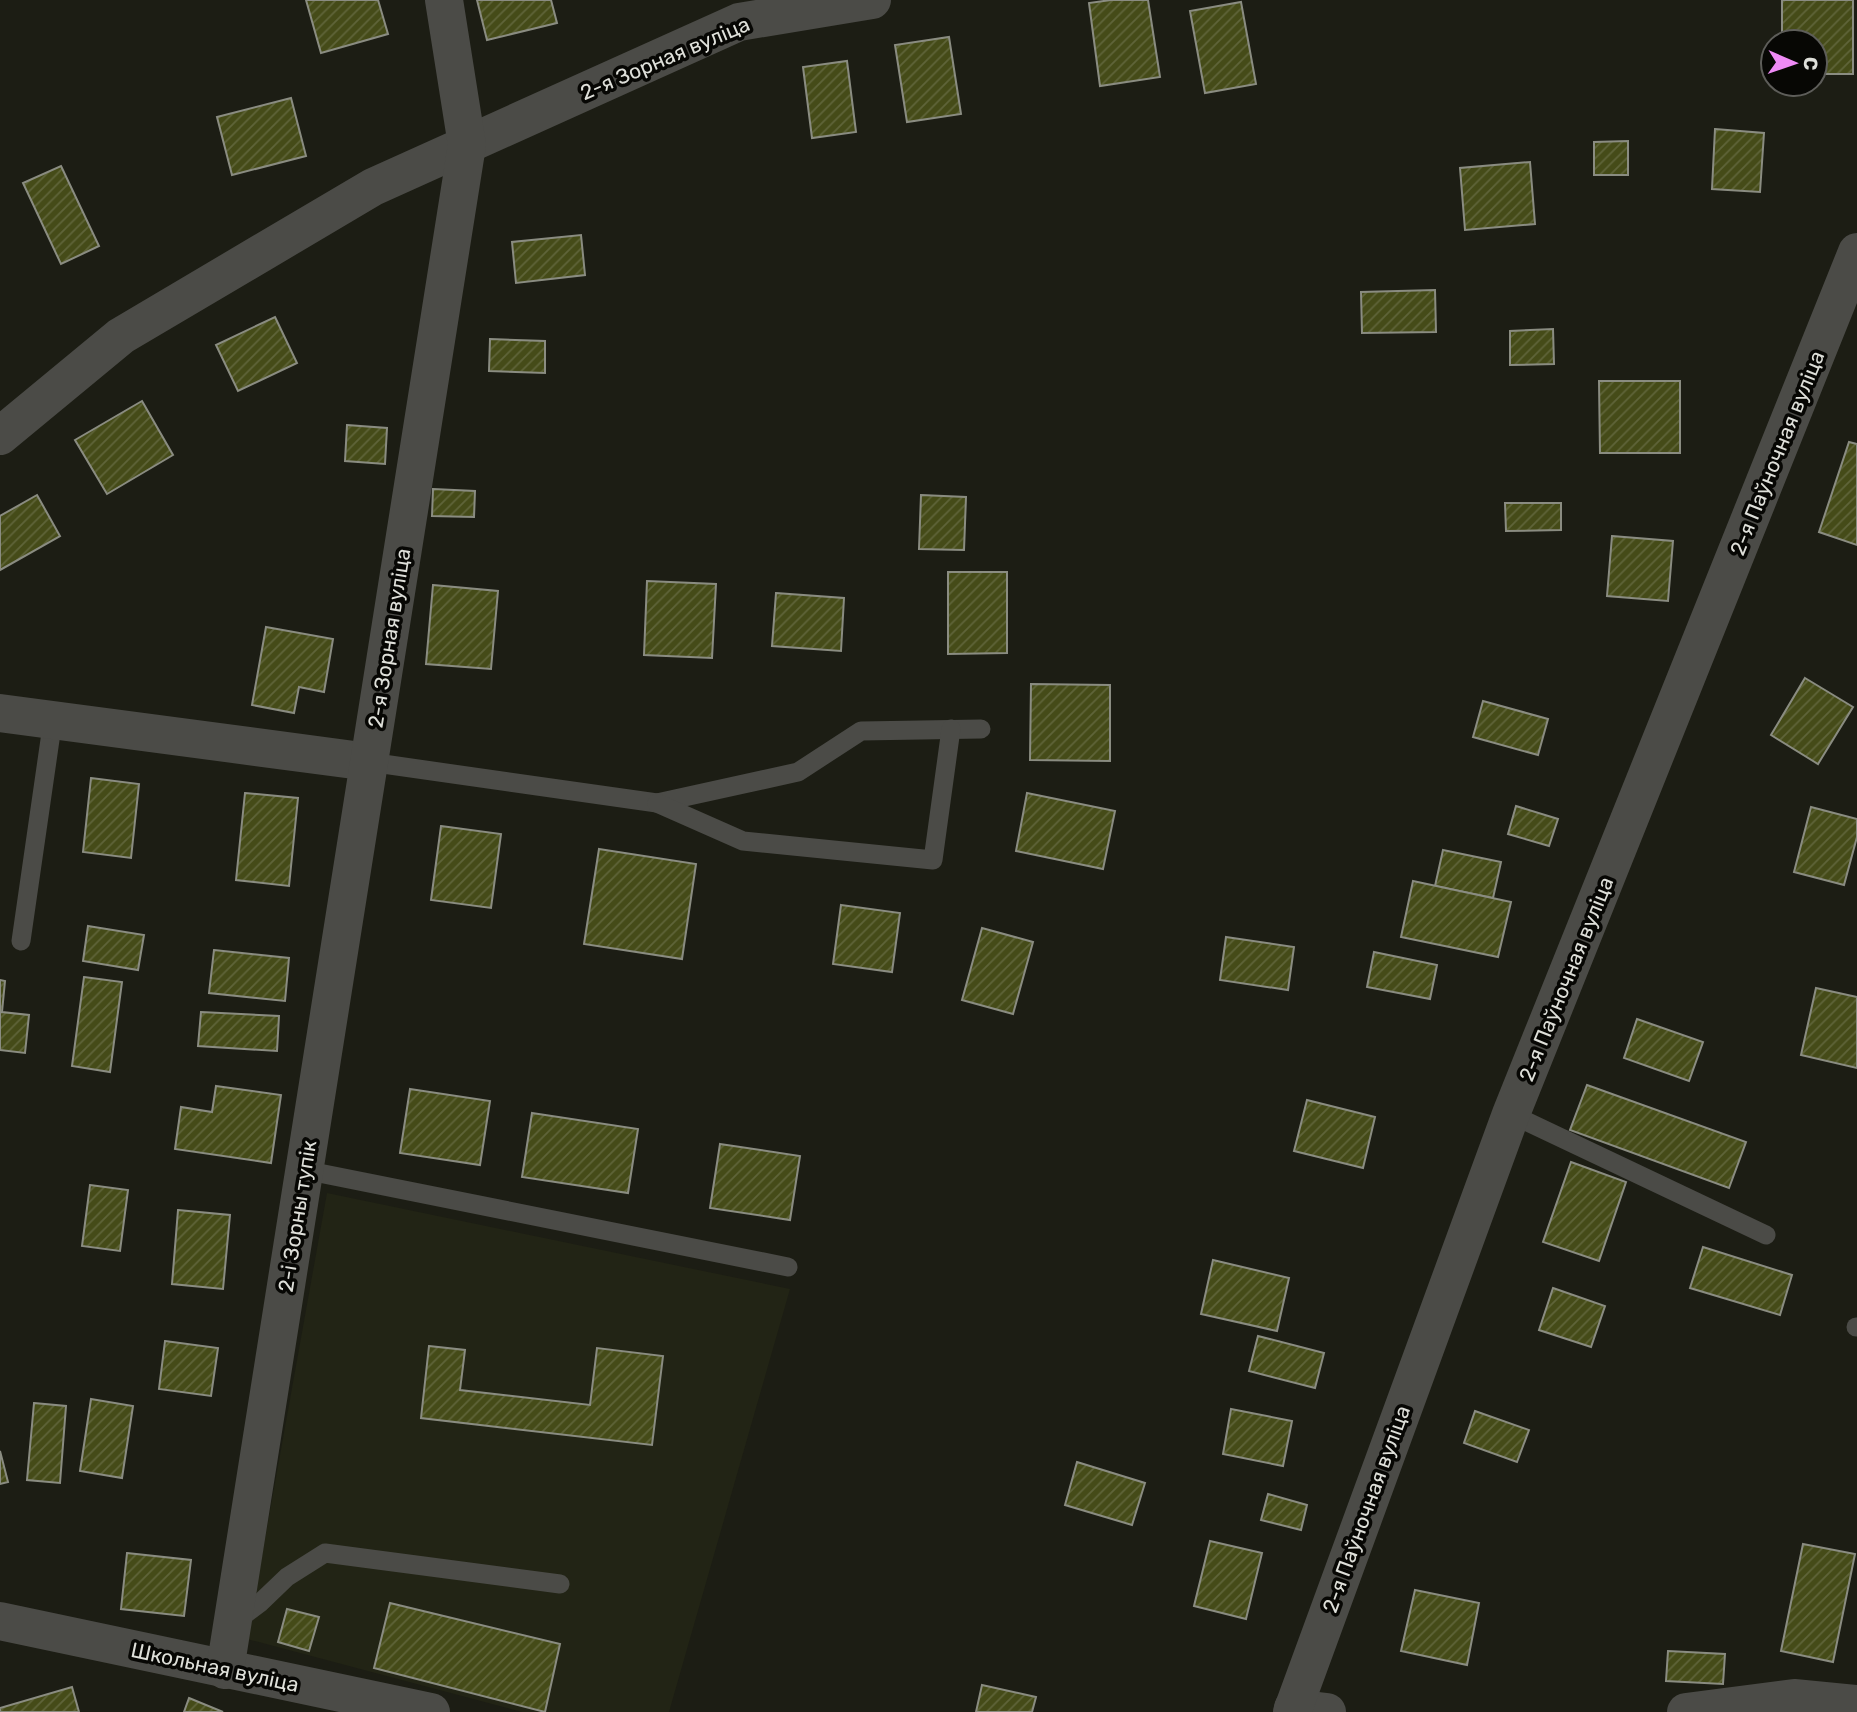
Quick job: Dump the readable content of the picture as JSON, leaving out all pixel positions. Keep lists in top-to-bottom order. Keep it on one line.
{"streets":{"street":["2-я Зорная вуліца","2-я Паўночная вуліца","2-і Зорны тупік","Школьная вуліца"]},"crossings":[["2-я Зорная вуліца","2-і Зорны тупік"],["2-і Зорны тупік","Школьная вуліца"]],"north":"right"}
